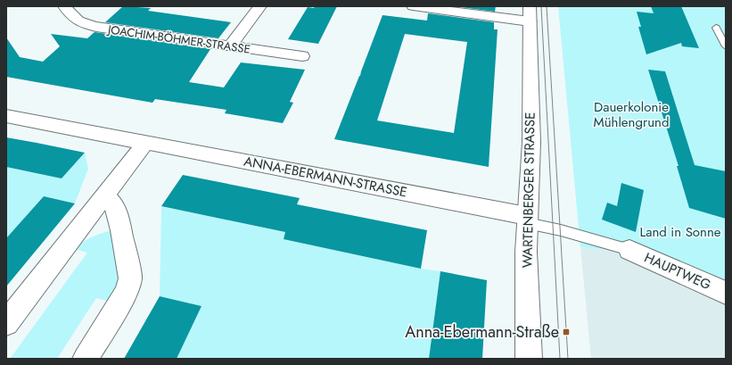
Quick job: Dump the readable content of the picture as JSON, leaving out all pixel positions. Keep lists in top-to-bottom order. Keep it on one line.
{"streets":{"street":["JOACHIM-BÖHMER-STRASSE","ANNA-EBERMANN-STRASSE","WARTENBERGER STRASSE","HAUPTWEG"]},"crossings":[["ANNA-EBERMANN-STRASSE","WARTENBERGER STRASSE"]],"parks":["Dauerkolonie Mühlengrund","Land in Sonne"],"places":{"transit":["Anna-Ebermann-Straße"]}}
